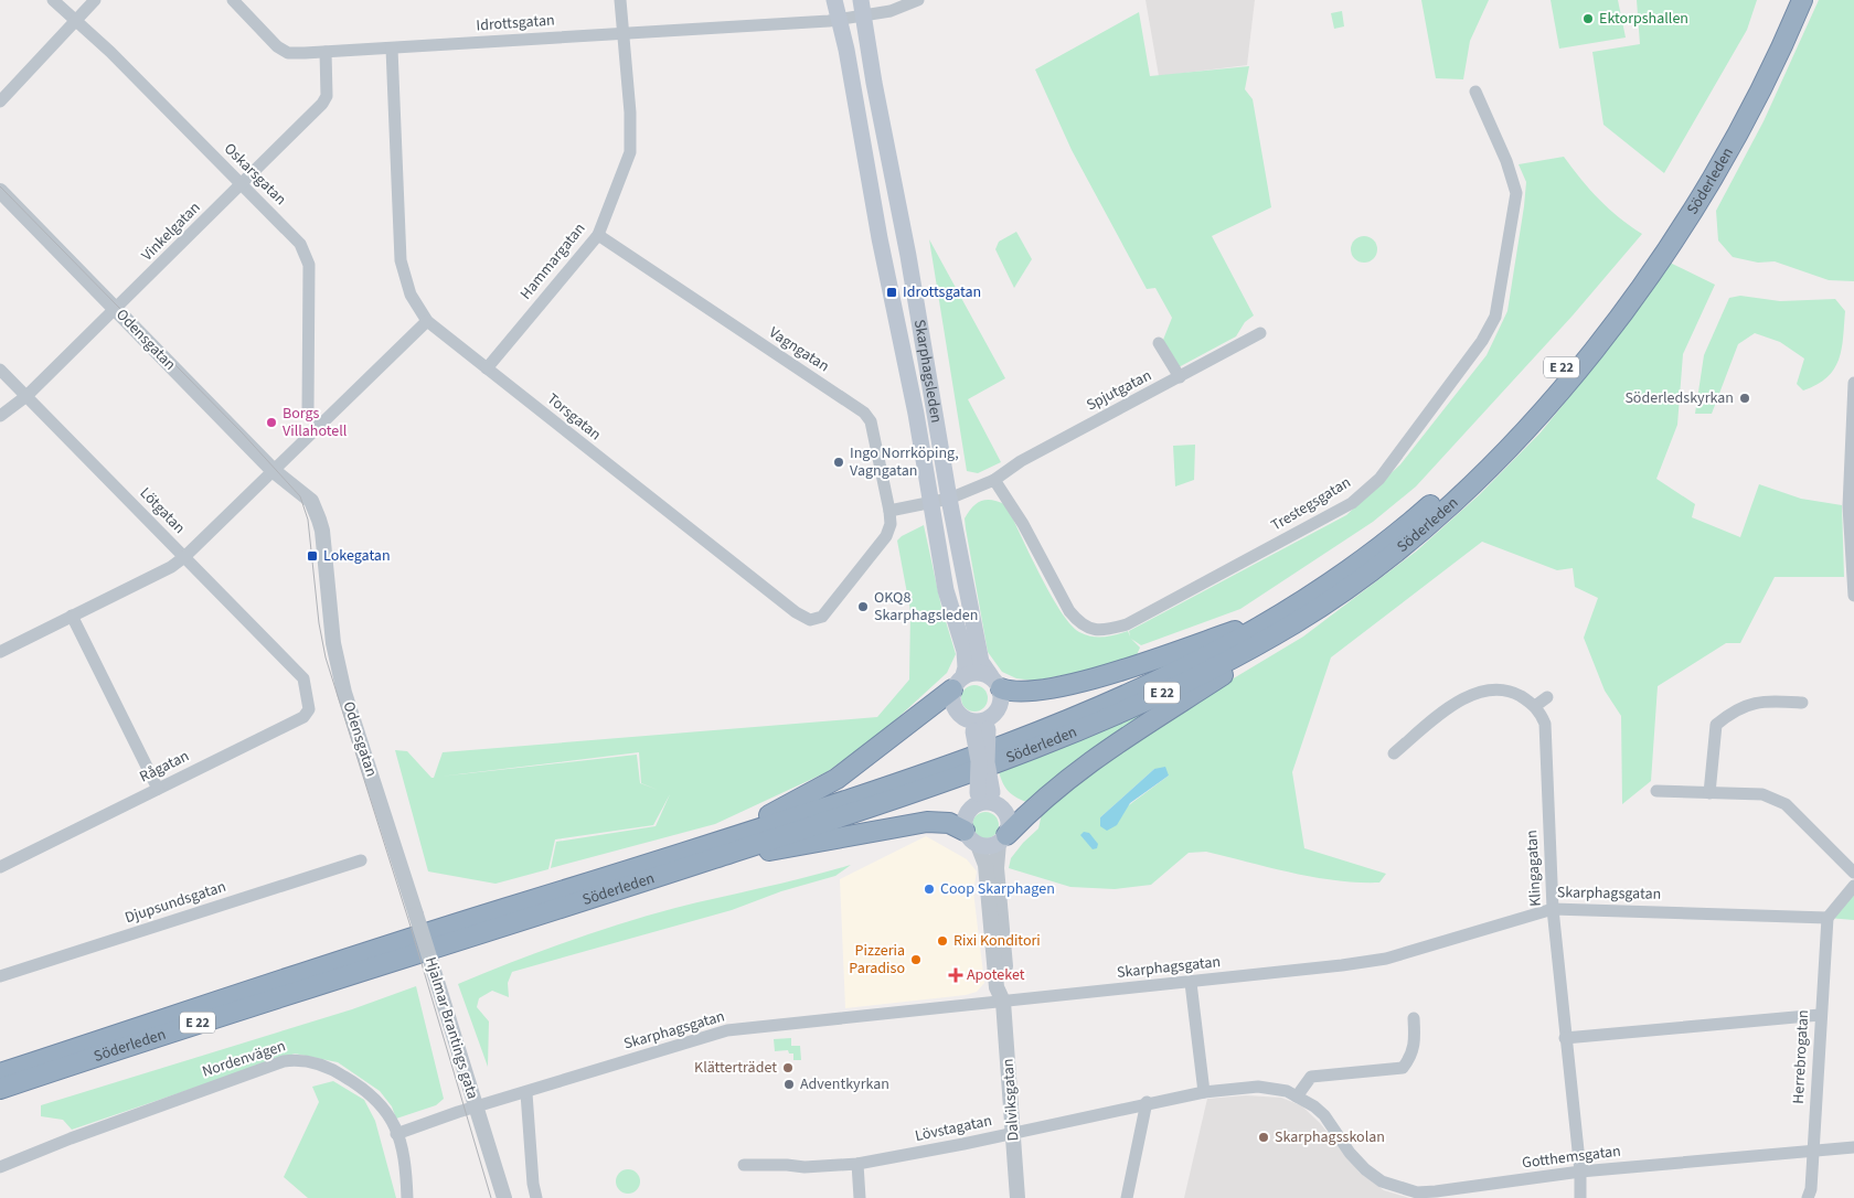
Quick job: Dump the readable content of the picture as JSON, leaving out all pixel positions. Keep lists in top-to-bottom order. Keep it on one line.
{"streets":{"highway":["Söderleden","E 22"],"main road":["Skarphagsleden"],"street":["Idrottsgatan","Oskarsgatan","Vinkelgatan","Hammargatan","Odensgatan","Vagngatan","Spjutgatan","Torsgatan","Trestegsgatan","Lötgatan","Rågatan","Klingagatan","Skarphagsgatan","Djupsundsgatan","Hjalmar Brantings gata","Herrebrogatan","Nordenvägen","Dalviksgatan","Lövstagatan","Gotthemsgatan"]},"crossings":[["Idrottsgatan","Vinkelgatan"],["Idrottsgatan","Hammargatan"],["Idrottsgatan","Skarphagsleden"],["Idrottsgatan","Torsgatan"],["Oskarsgatan","Vinkelgatan"],["Vinkelgatan","Odensgatan"],["Vinkelgatan","Lötgatan"],["Hammargatan","Vagngatan"],["Hammargatan","Torsgatan"],["Odensgatan","Hjalmar Brantings gata"],["Vagngatan","Torsgatan"],["Spjutgatan","Trestegsgatan"],["Lötgatan","Rågatan"],["Klingagatan","Skarphagsgatan"],["Klingagatan","Gotthemsgatan"],["Skarphagsgatan","Hjalmar Brantings gata"],["Skarphagsgatan","Herrebrogatan"],["Skarphagsgatan","Dalviksgatan"],["Herrebrogatan","Gotthemsgatan"],["Dalviksgatan","Lövstagatan"],["Lövstagatan","Gotthemsgatan"]],"places":{"other":["Ektorpshallen","Söderledskyrkan","Borgs Villahotell","Ingo Norrköping, Vagngatan","OKQ8 Skarphagsleden","Coop Skarphagen","Rixi Konditori","Pizzeria Paradiso","Klätterträdet","Adventkyrkan","Skarphagsskolan"],"transit":["Idrottsgatan","Lokegatan"],"health":["Apoteket"]}}
